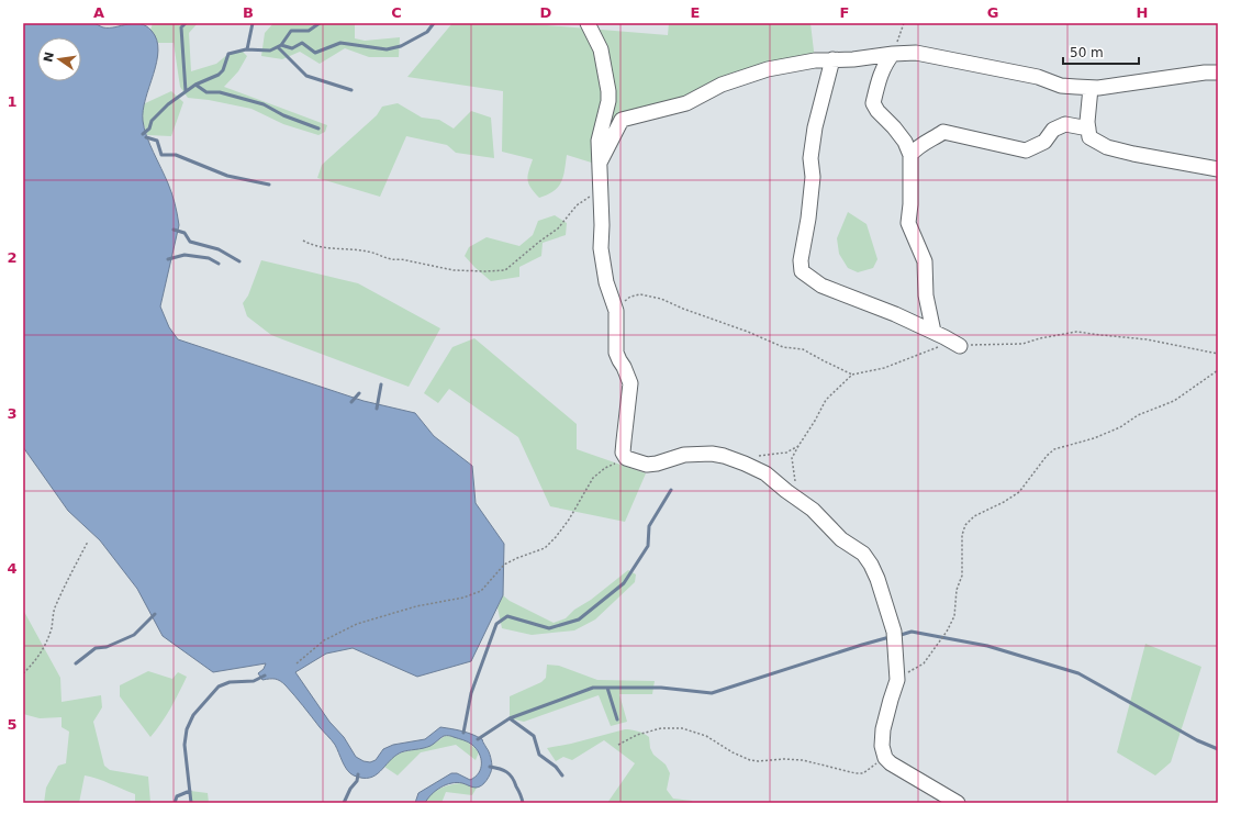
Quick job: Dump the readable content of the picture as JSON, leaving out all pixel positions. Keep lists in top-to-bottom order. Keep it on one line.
{"scale_bar":"50 m","north":"left","grid":{"columns":["A","B","C","D","E","F","G","H"],"rows":["1","2","3","4","5"]}}
